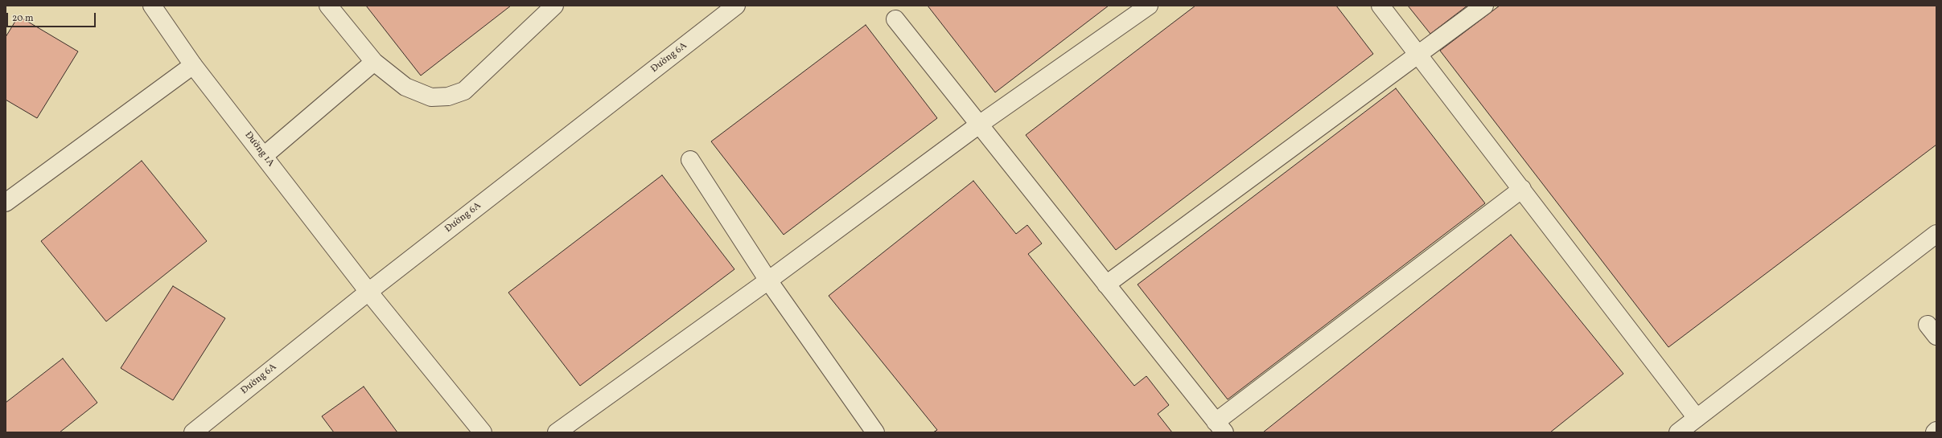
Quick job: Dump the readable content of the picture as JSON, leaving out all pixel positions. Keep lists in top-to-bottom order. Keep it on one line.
{"streets":{"street":["Đường 6A","Đường 1A"]},"crossings":[["Đường 6A","Đường 1A"]],"scale_bar":"20 m"}
